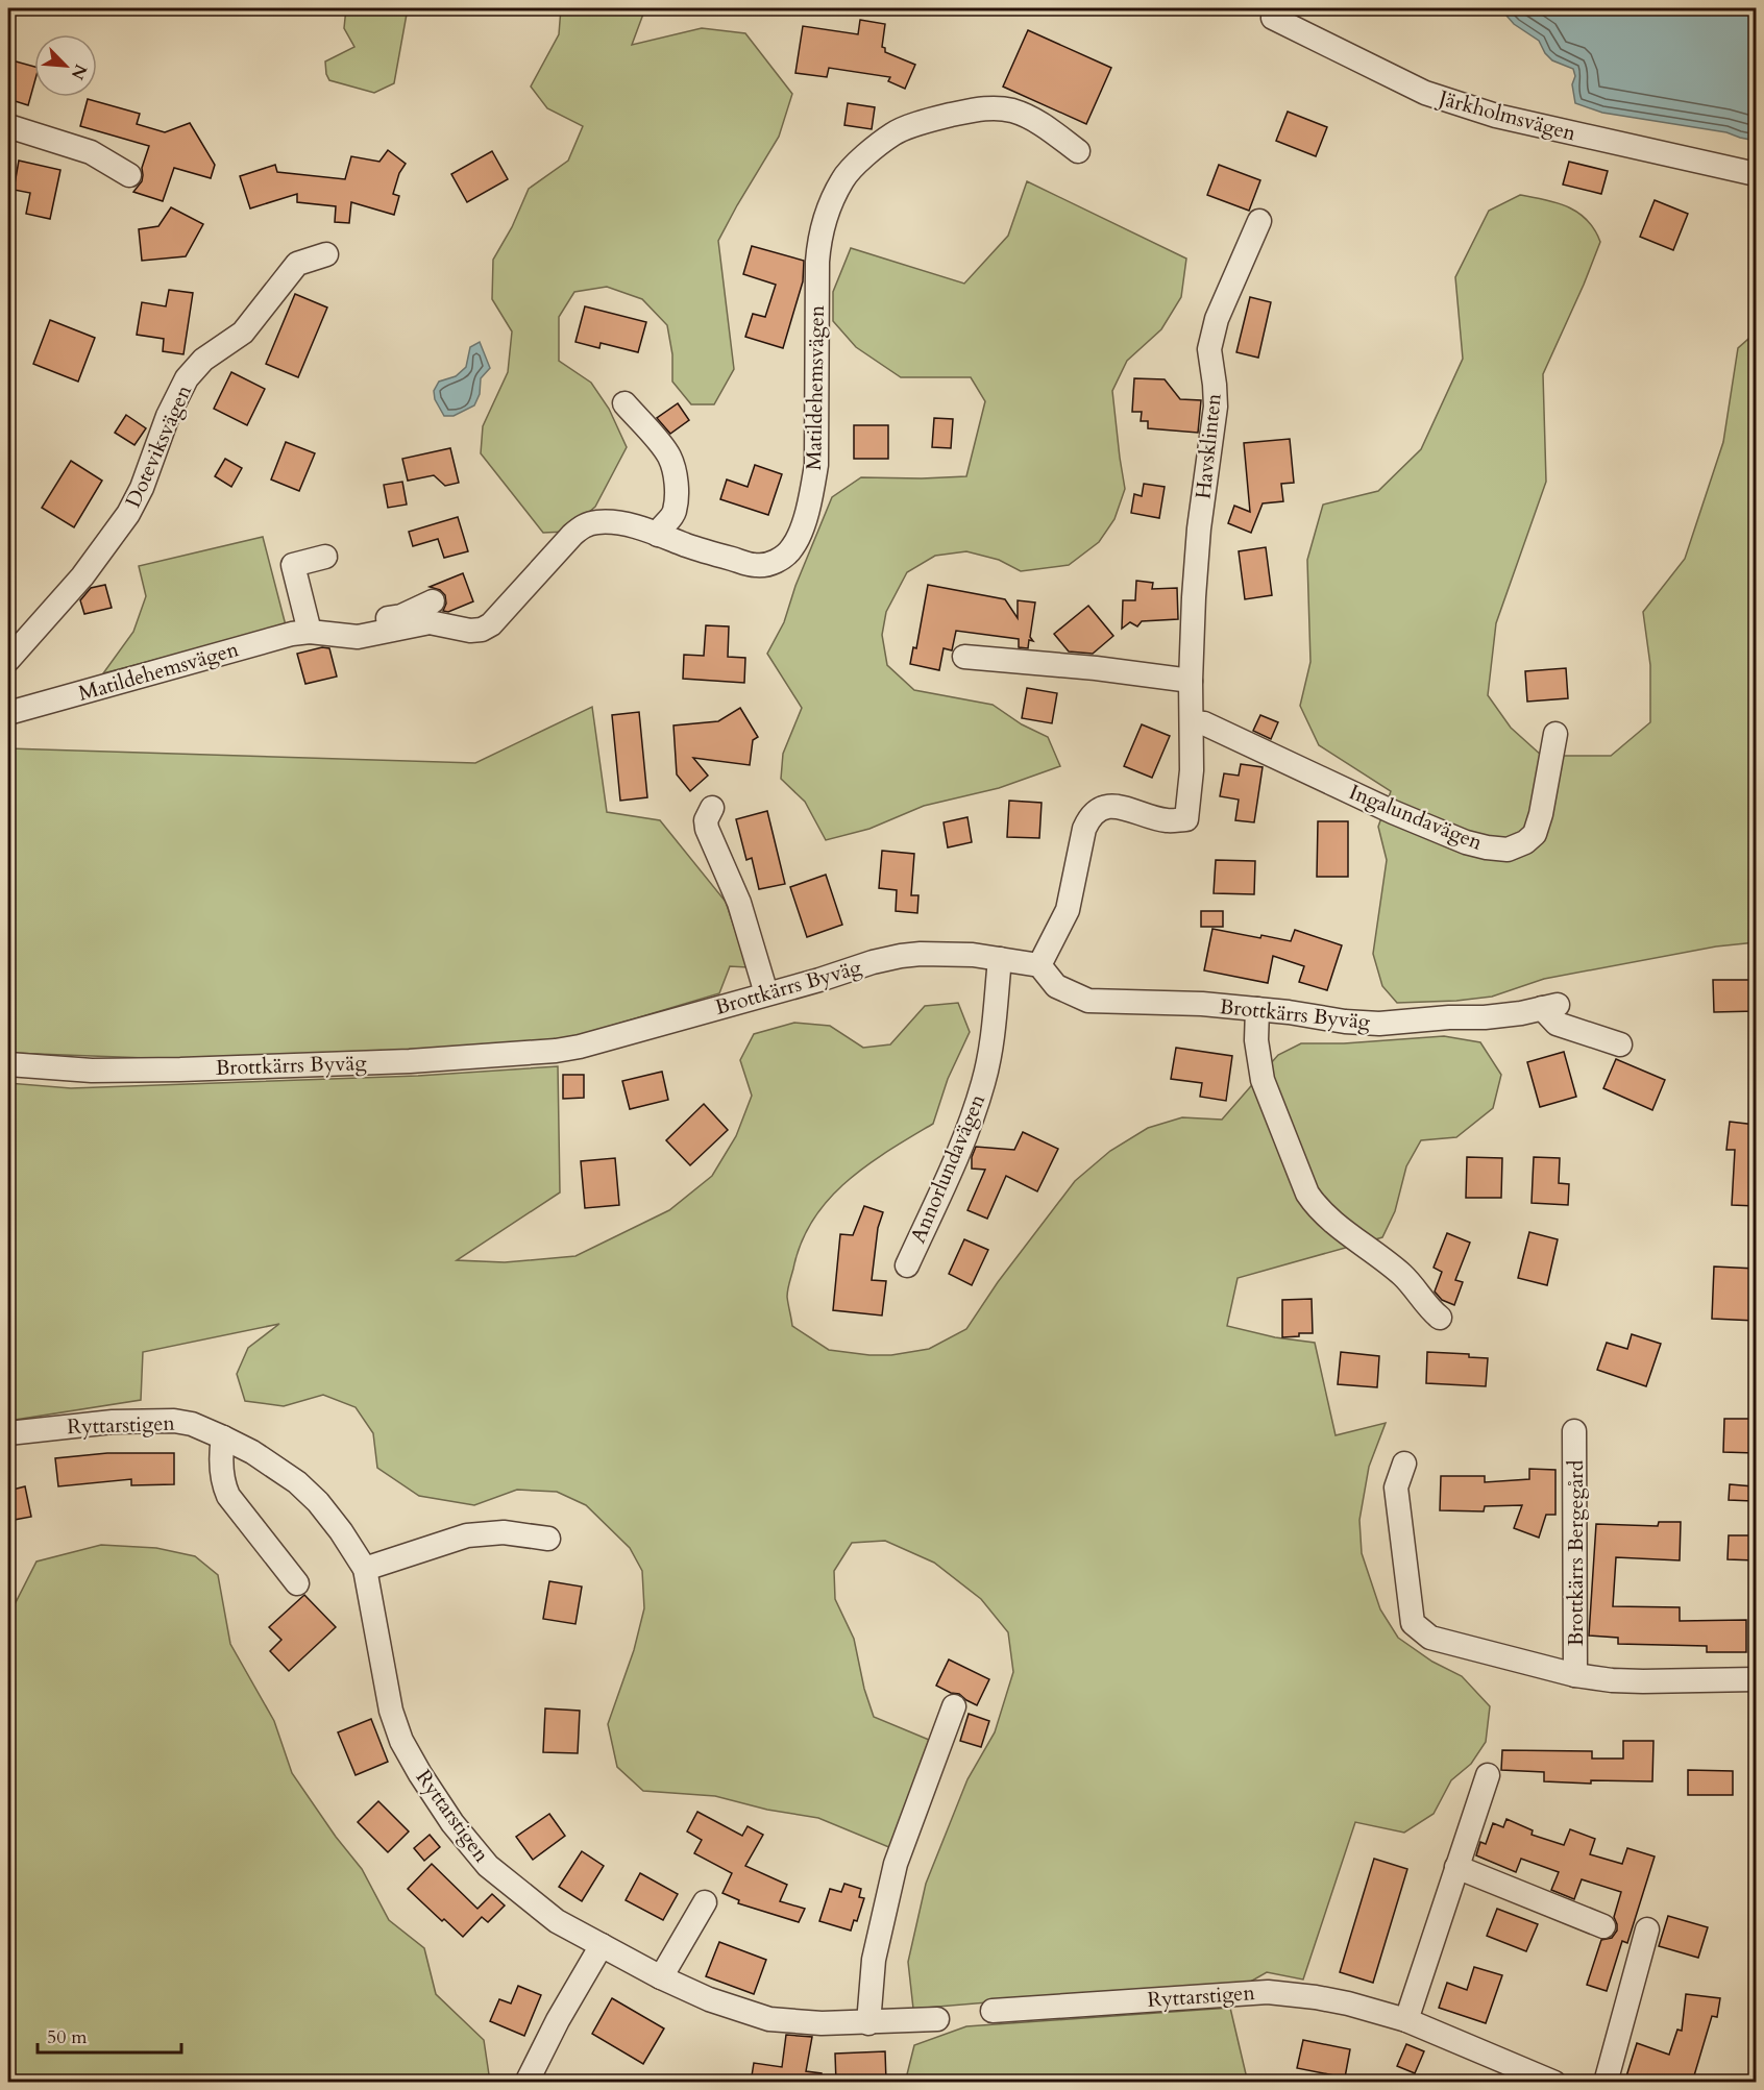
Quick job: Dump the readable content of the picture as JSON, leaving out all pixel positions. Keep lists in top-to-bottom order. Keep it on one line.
{"streets":{"street":["Järkholmsvägen","Matildehemsvägen","Doteviksvägen","Havsklinten","Ingalundavägen","Brottkärrs Byväg","Annorlundavägen","Ryttarstigen","Brottkärrs Bergegård"]},"crossings":[["Havsklinten","Ingalundavägen"],["Havsklinten","Brottkärrs Byväg"],["Brottkärrs Byväg","Annorlundavägen"]],"scale_bar":"50 m","north":"bottom right"}
